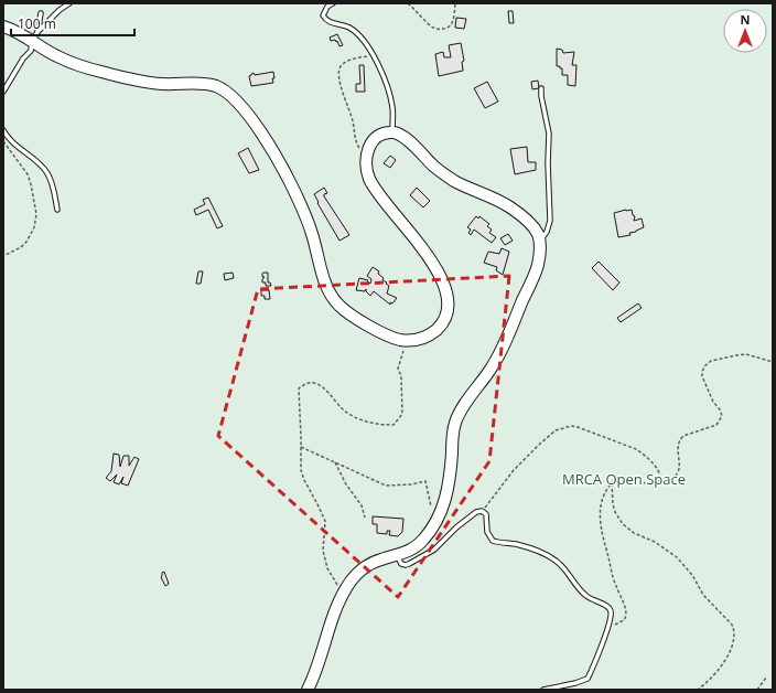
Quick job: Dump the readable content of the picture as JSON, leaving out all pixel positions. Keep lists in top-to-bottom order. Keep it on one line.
{"parks":["MRCA Open Space"],"scale_bar":"100 m","north":"top"}
